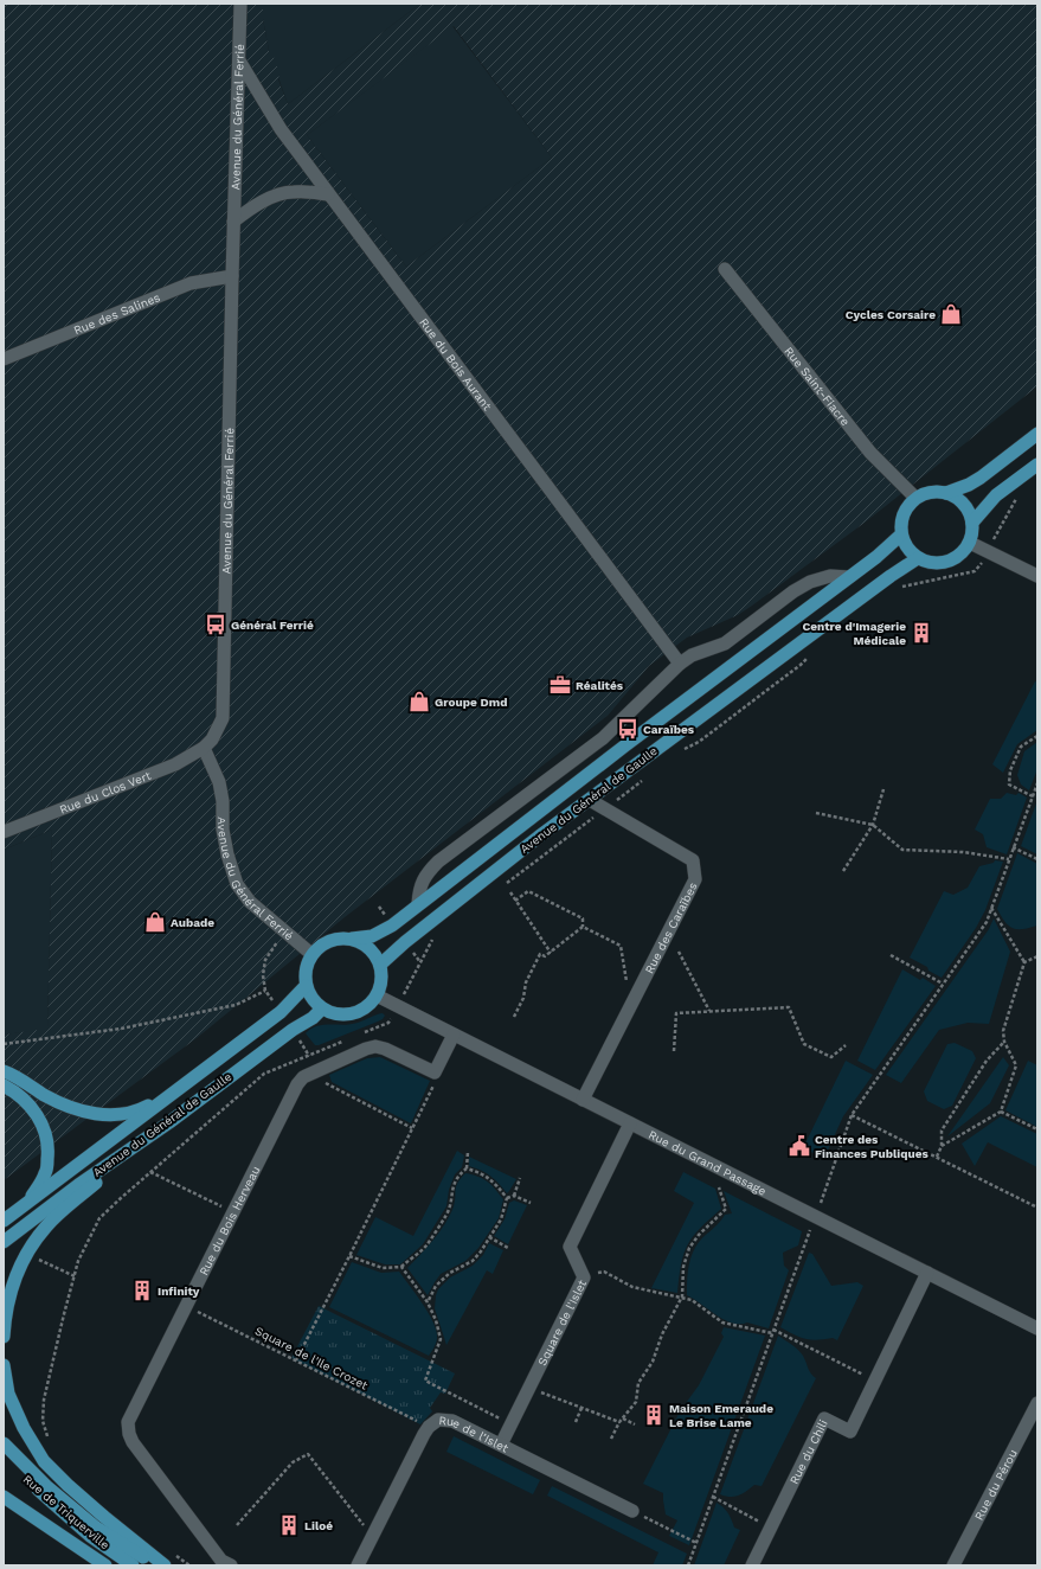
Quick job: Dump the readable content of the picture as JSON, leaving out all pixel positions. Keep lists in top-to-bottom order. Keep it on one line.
{"streets":{"main road":["Avenue du Général de Gaulle","Rue de Triquerville"],"street":["Avenue du Général Ferrié","Rue des Salines","Rue du Bois Aurant","Rue Saint-Fiacre","Rue du Clos Vert","Rue des Caraïbes","Rue du Grand Passage","Rue du Bois Herveau","Square de l'Islet","Rue de l’Islet","Rue du Chili","Rue du Pérou"],"path":["Square de l'Ile Crozet"]},"crossings":[["Avenue du Général Ferrié","Rue des Salines"],["Avenue du Général Ferrié","Rue du Bois Aurant"],["Avenue du Général Ferrié","Rue du Clos Vert"],["Avenue du Général Ferrié","Avenue du Général de Gaulle"],["Avenue du Général Ferrié","Rue du Grand Passage"],["Rue Saint-Fiacre","Avenue du Général de Gaulle"],["Avenue du Général de Gaulle","Rue des Caraïbes"],["Avenue du Général de Gaulle","Rue du Grand Passage"],["Rue des Caraïbes","Rue du Grand Passage"],["Rue du Grand Passage","Rue du Bois Herveau"],["Rue du Grand Passage","Square de l'Islet"],["Rue du Grand Passage","Rue du Chili"],["Rue du Bois Herveau","Square de l'Ile Crozet"],["Square de l'Islet","Rue de l’Islet"],["Square de l'Ile Crozet","Rue de l’Islet"]],"places":{"shop":["Cycles Corsaire","Groupe Dmd","Aubade"],"bus stop":["Général Ferrié","Caraïbes"],"building":["Centre d'Imagerie Médicale","Infinity","Maison Emeraude Le Brise Lame","Liloé"],"office":["Réalités"],"public building":["Centre des Finances Publiques"]}}
